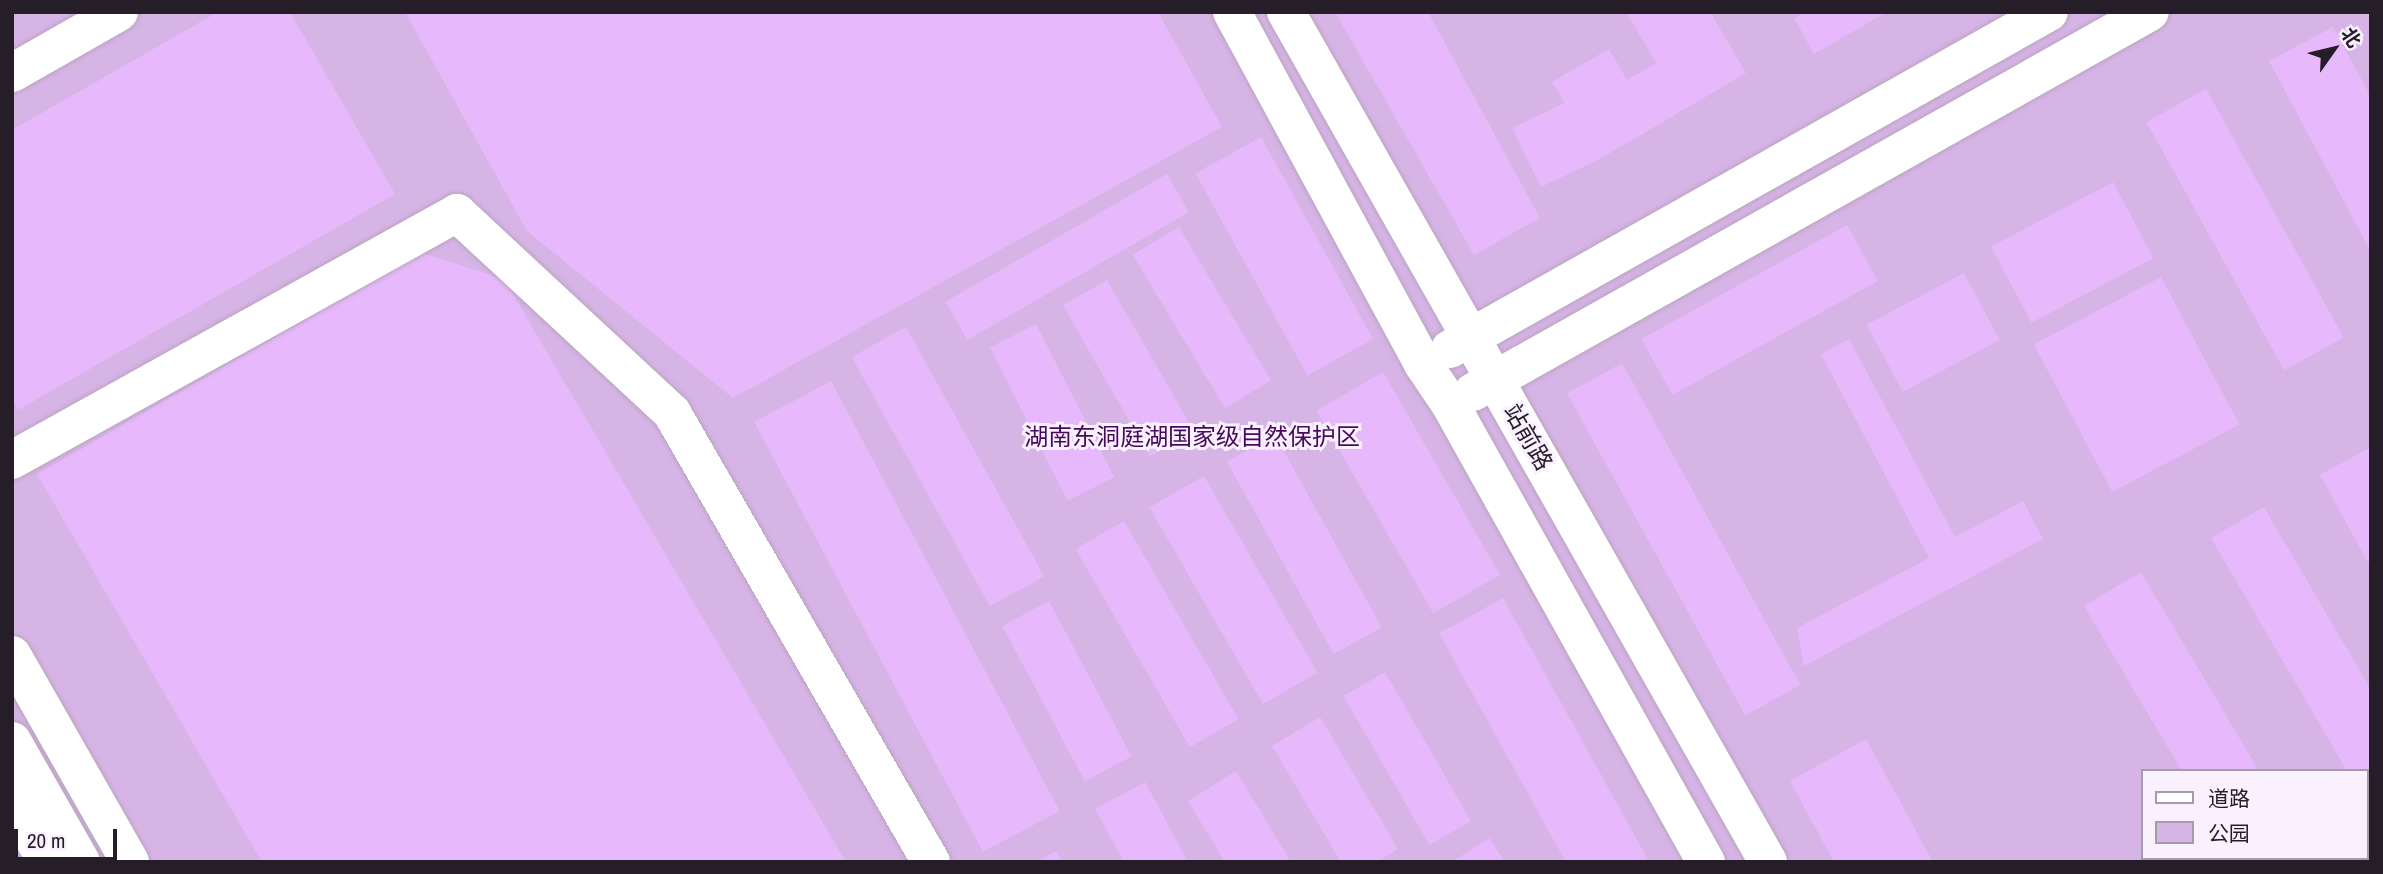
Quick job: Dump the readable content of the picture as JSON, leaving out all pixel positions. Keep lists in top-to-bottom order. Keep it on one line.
{"streets":{"main road":["站前路"]},"parks":["湖南东洞庭湖国家级自然保护区"],"legend":["道路","公园"],"scale_bar":"20 m","north":"top right"}
